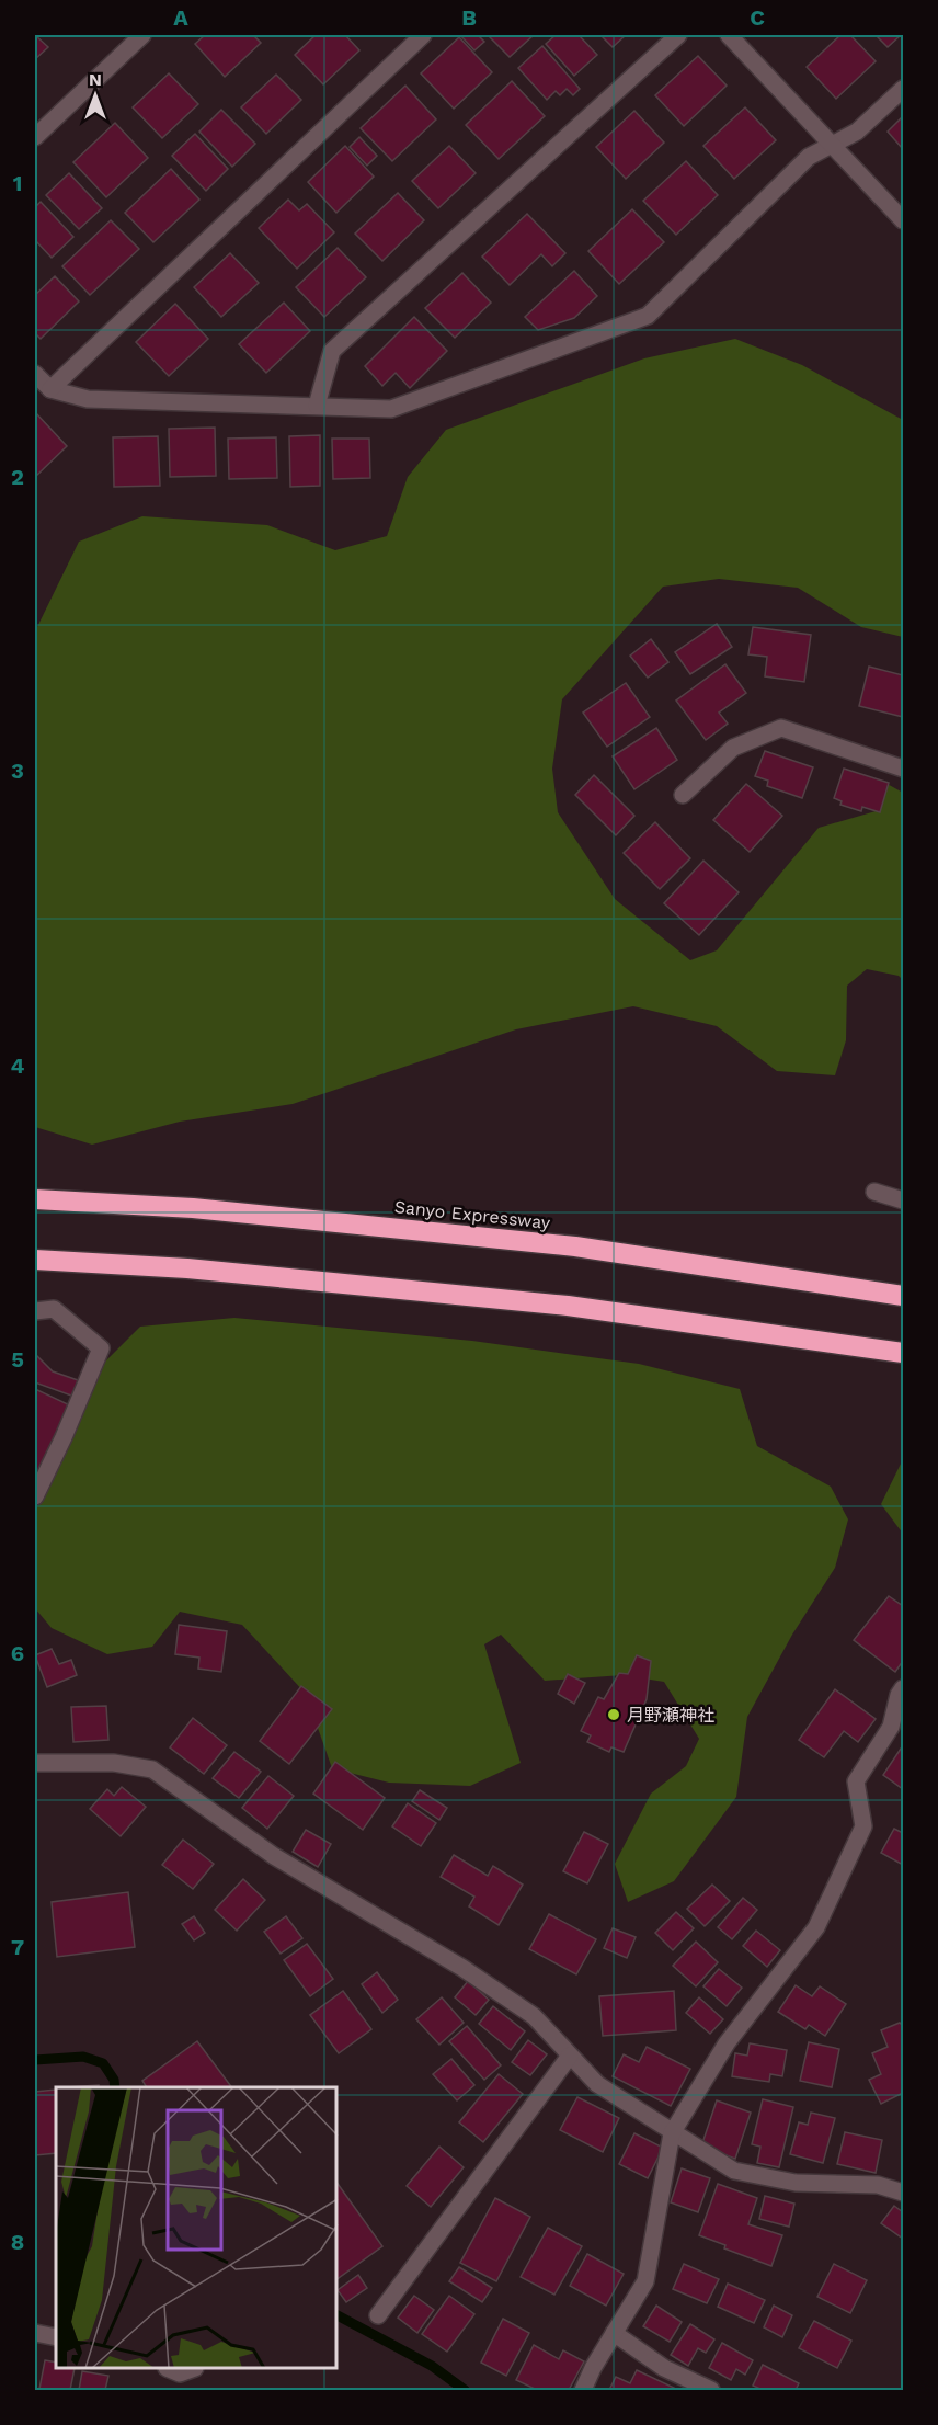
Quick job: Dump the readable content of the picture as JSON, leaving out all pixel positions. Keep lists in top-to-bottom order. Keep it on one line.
{"streets":{"highway":["Sanyo Expressway"]},"places":["月野瀬神社"],"north":"top","grid":{"columns":["A","B","C"],"rows":["1","2","3","4","5","6","7","8"]}}
